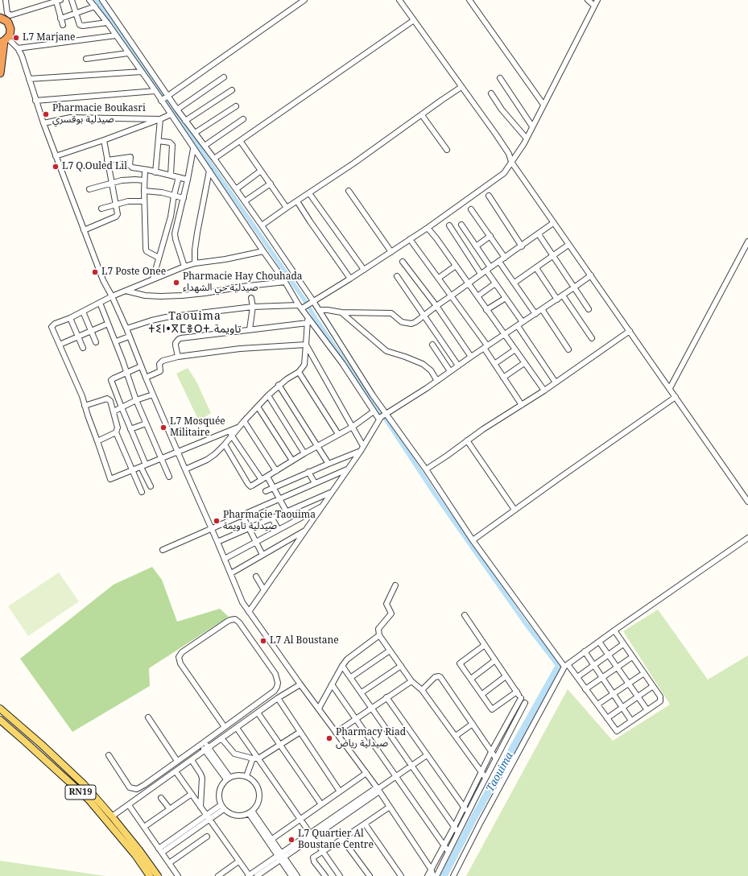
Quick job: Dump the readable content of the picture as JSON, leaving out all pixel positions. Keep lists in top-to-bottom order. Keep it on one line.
{"streets":{"main road":["RN19"]},"districts":["Taouima ⵜⵉⵏ•ⴳⵎⴻⵔⵜ تاويمة"],"water":["Taouima"],"places":["L7 Marjane","Pharmacie Boukasri صيدلية بوقسري","L7 Q.Ouled Lil","L7 Poste Onee","Pharmacie Hay Chouhada صيدلية حي الشهداء","L7 Mosquée Militaire","Pharmacie Taouima صيدلية تاويمة","L7 Al Boustane","Pharmacy Riad صيدلية رياض","L7 Quartier Al Boustane Centre"]}
